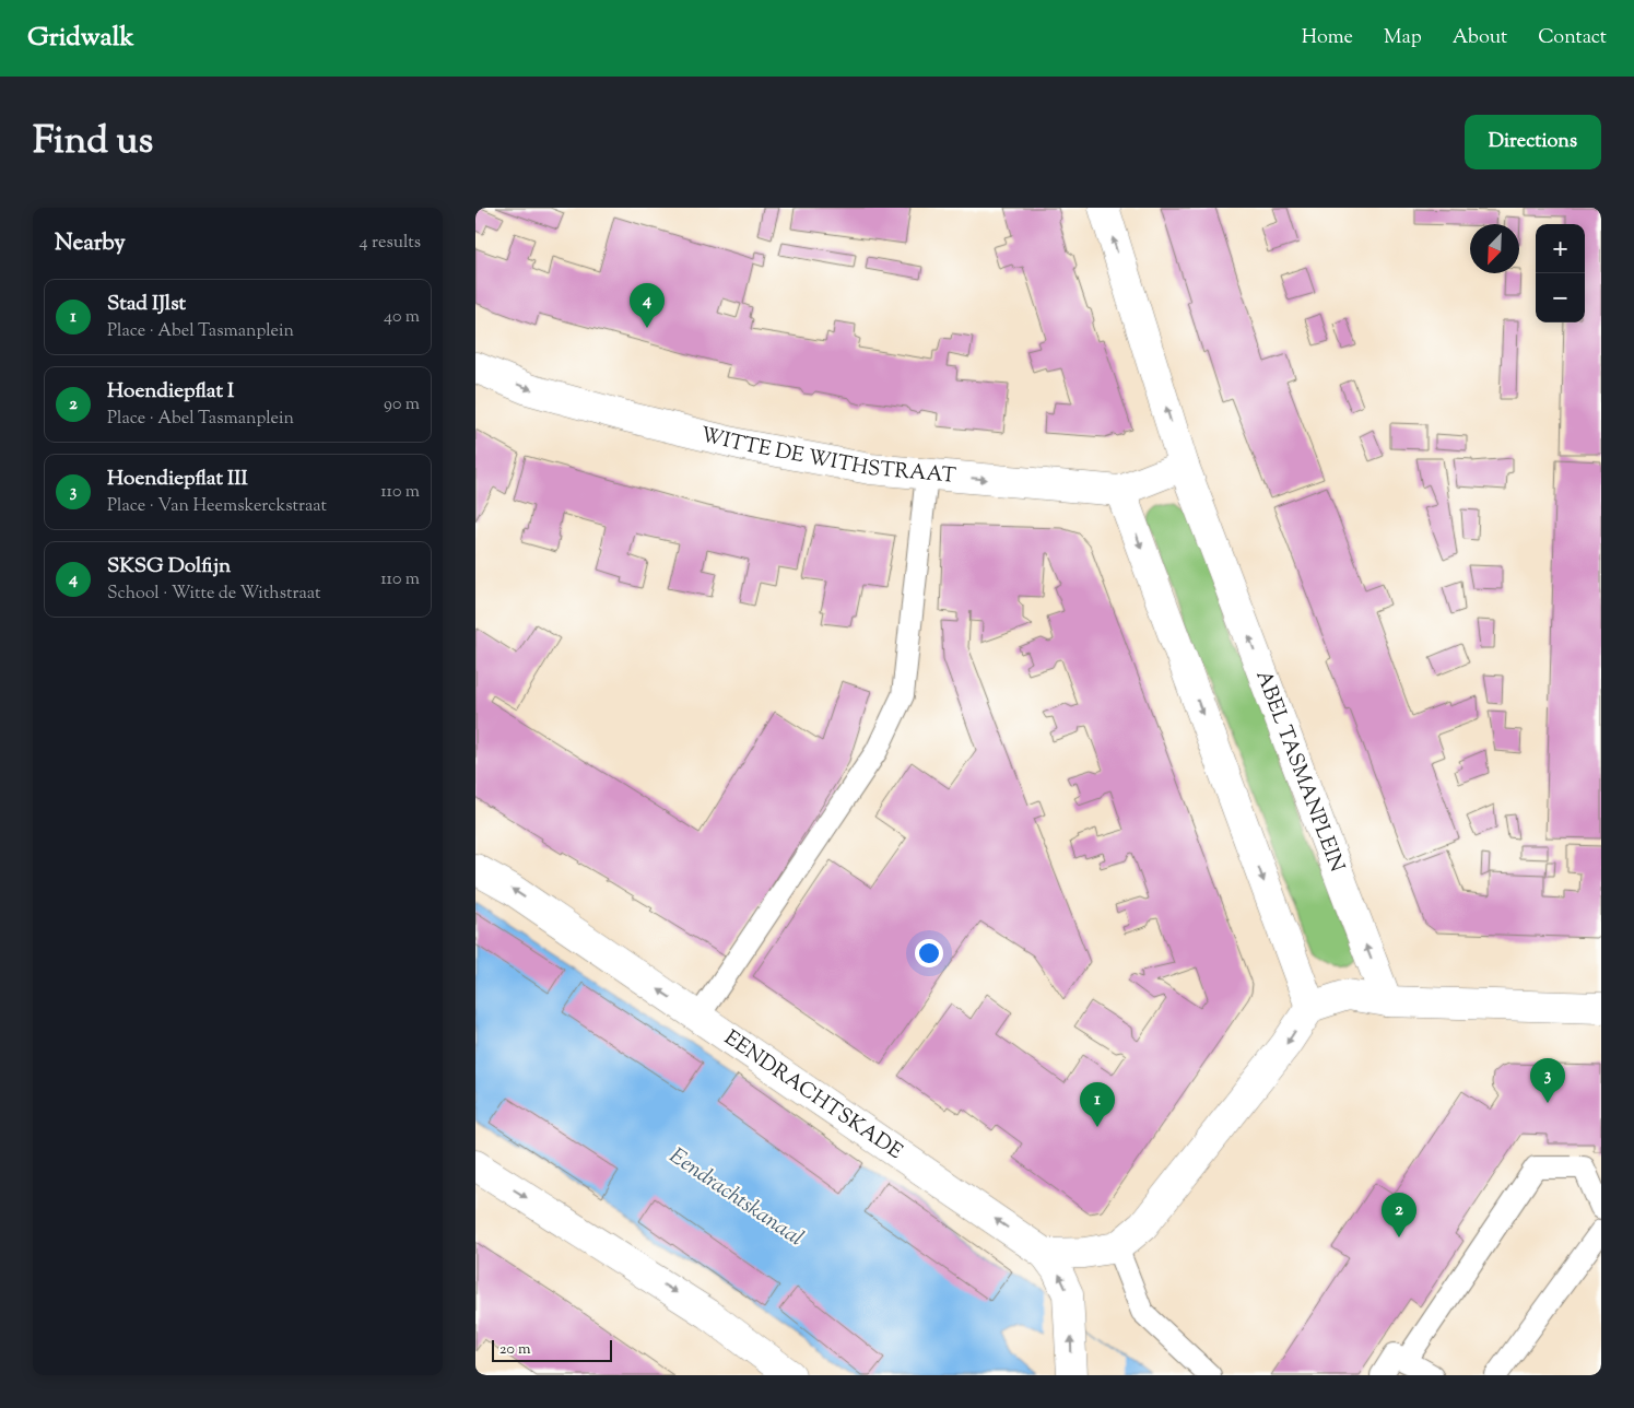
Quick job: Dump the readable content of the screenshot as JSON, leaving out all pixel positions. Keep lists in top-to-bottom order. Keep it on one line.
{"streets":{"street":["WITTE DE WITHSTRAAT","ABEL TASMANPLEIN","EENDRACHTSKADE"]},"crossings":[["WITTE DE WITHSTRAAT","ABEL TASMANPLEIN"]],"one_way":["WITTE DE WITHSTRAAT"],"water":["Eendrachtskanaal"],"scale_bar":"20 m","north":"bottom left","page":{"header":"Gridwalk","nav":["Home","Map","About","Contact"],"title":"Find us","buttons":"Directions","heading":["Nearby","4 results"],"map_buttons":["+","−"],"list":[{"mark":"1","name":"Stad IJlst","note":"Place · Abel Tasmanplein","value":"40 m"},{"mark":"2","name":"Hoendiepflat I","note":"Place · Abel Tasmanplein","value":"90 m"},{"mark":"3","name":"Hoendiepflat III","note":"Place · Van Heemskerckstraat","value":"110 m"},{"mark":"4","name":"SKSG Dolfijn","note":"School · Witte de Withstraat","value":"110 m"}],"pins":["4","3","1","2"],"scale":"20 m"}}
